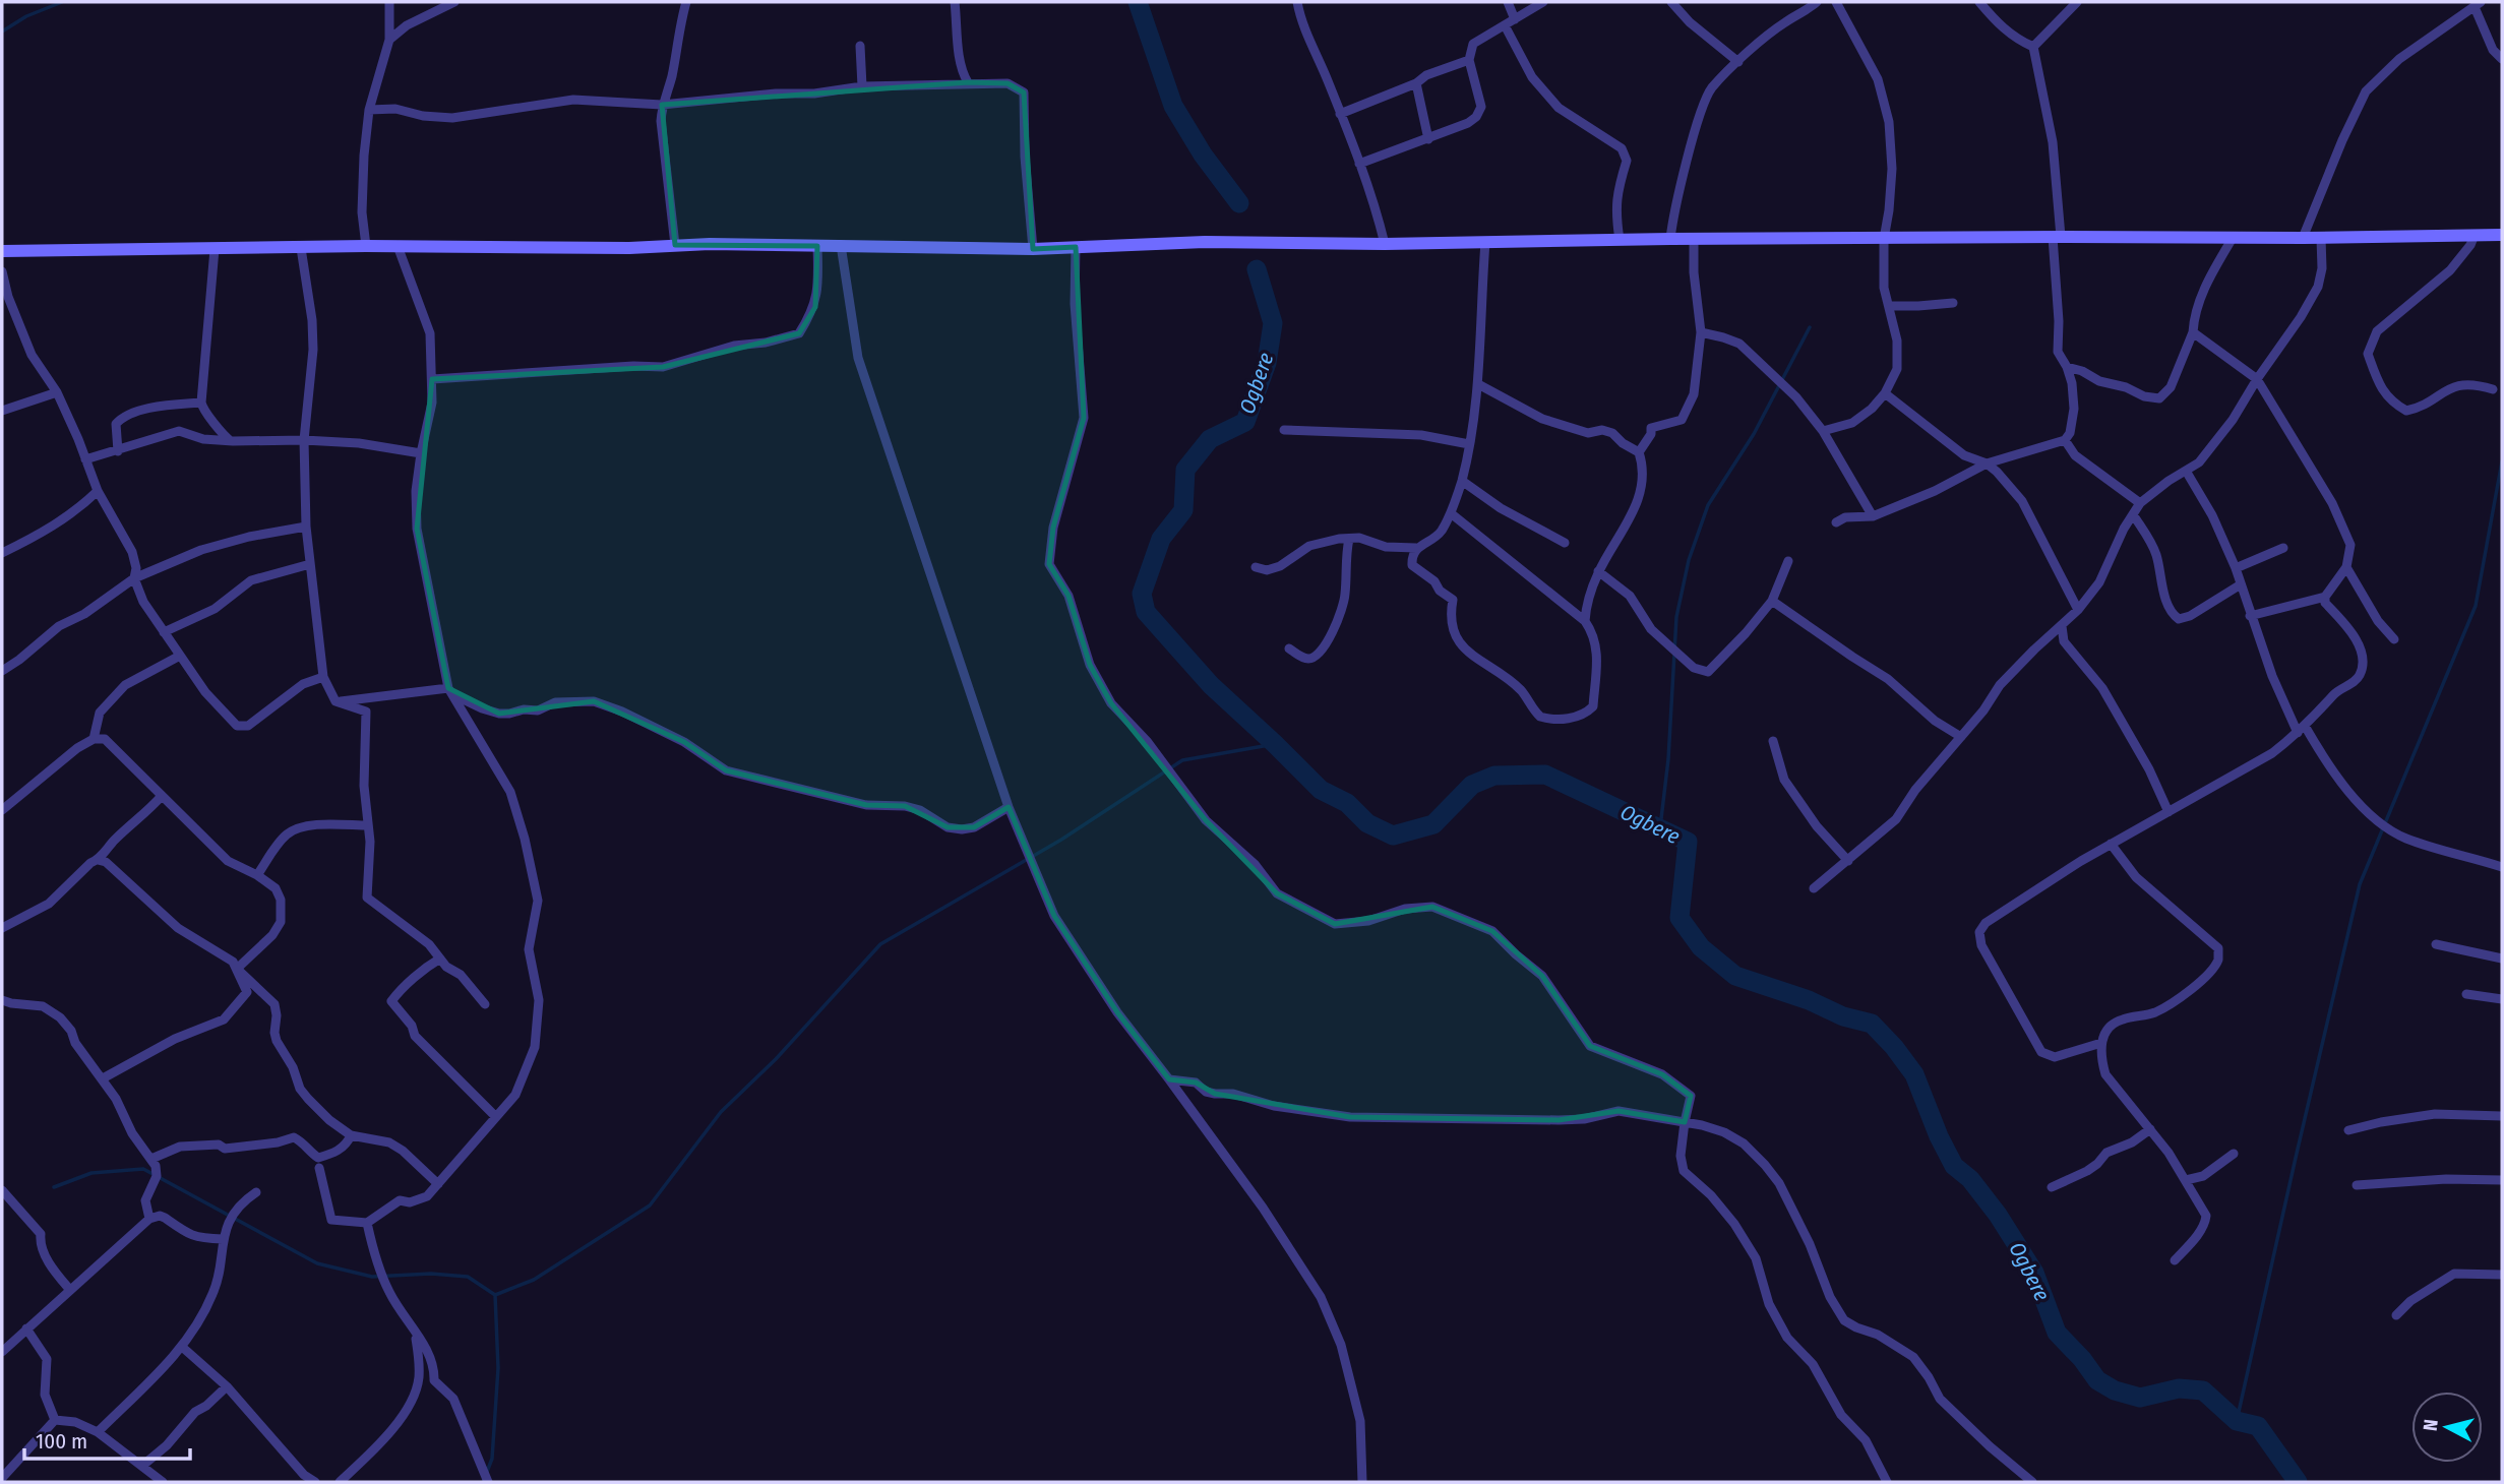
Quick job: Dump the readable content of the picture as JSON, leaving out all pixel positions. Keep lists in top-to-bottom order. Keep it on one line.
{"water":["Ogbere"],"scale_bar":"100 m","north":"left"}
